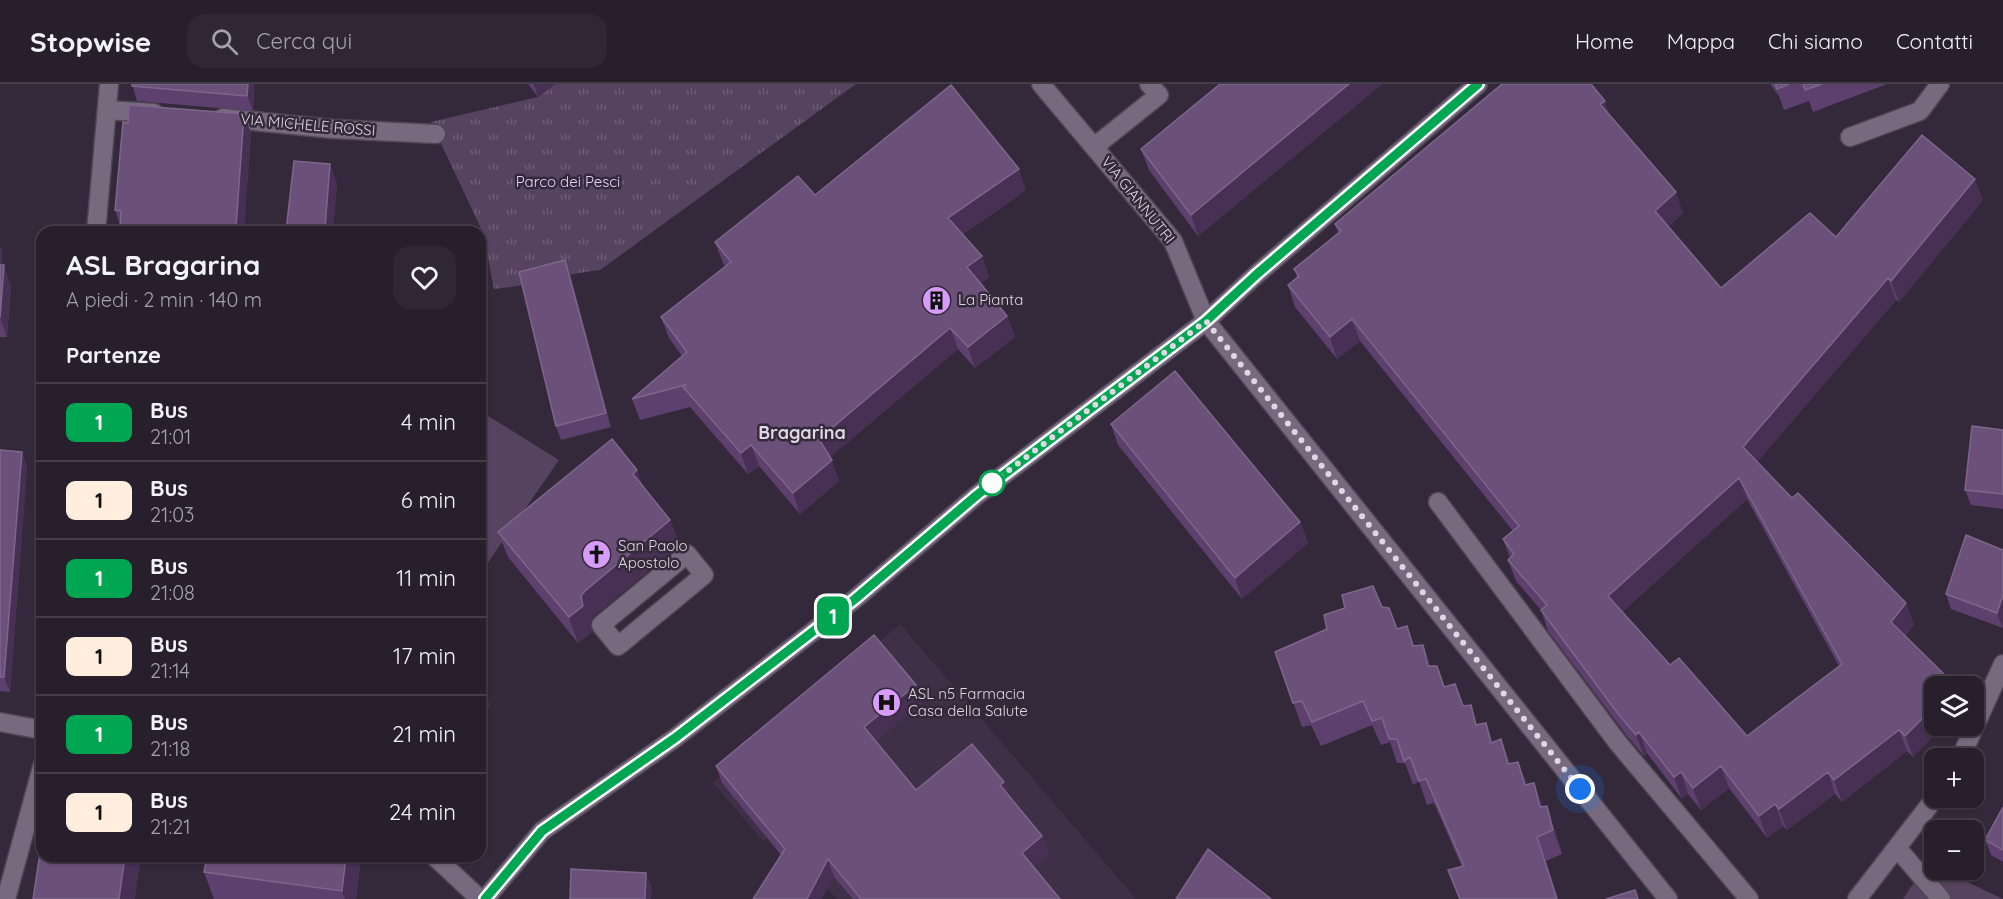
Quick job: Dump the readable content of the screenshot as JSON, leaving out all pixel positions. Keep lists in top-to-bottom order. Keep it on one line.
{"streets":{"street":["VIA MICHELE ROSSI","VIA GIANNUTRI"]},"districts":["Bragarina"],"parks":["Parco dei Pesci"],"places":{"building":["La Pianta"],"church":["San Paolo Apostolo"],"hospital":["ASL n5 Farmacia Casa della Salute"]},"lines":["bus line 1"],"page":{"header":"Stopwise","search":"Cerca qui","nav":["Home","Mappa","Chi siamo","Contatti"],"on_map":"1","heading":[["ASL Bragarina","A piedi · 2 min · 140 m"],"Partenze"],"list":[{"mark":"1","name":"Bus","note":"21:01","value":"4 min"},{"mark":"1","name":"Bus","note":"21:03","value":"6 min"},{"mark":"1","name":"Bus","note":"21:08","value":"11 min"},{"mark":"1","name":"Bus","note":"21:14","value":"17 min"},{"mark":"1","name":"Bus","note":"21:18","value":"21 min"},{"mark":"1","name":"Bus","note":"21:21","value":"24 min"}],"map_buttons":["+","−"]}}
